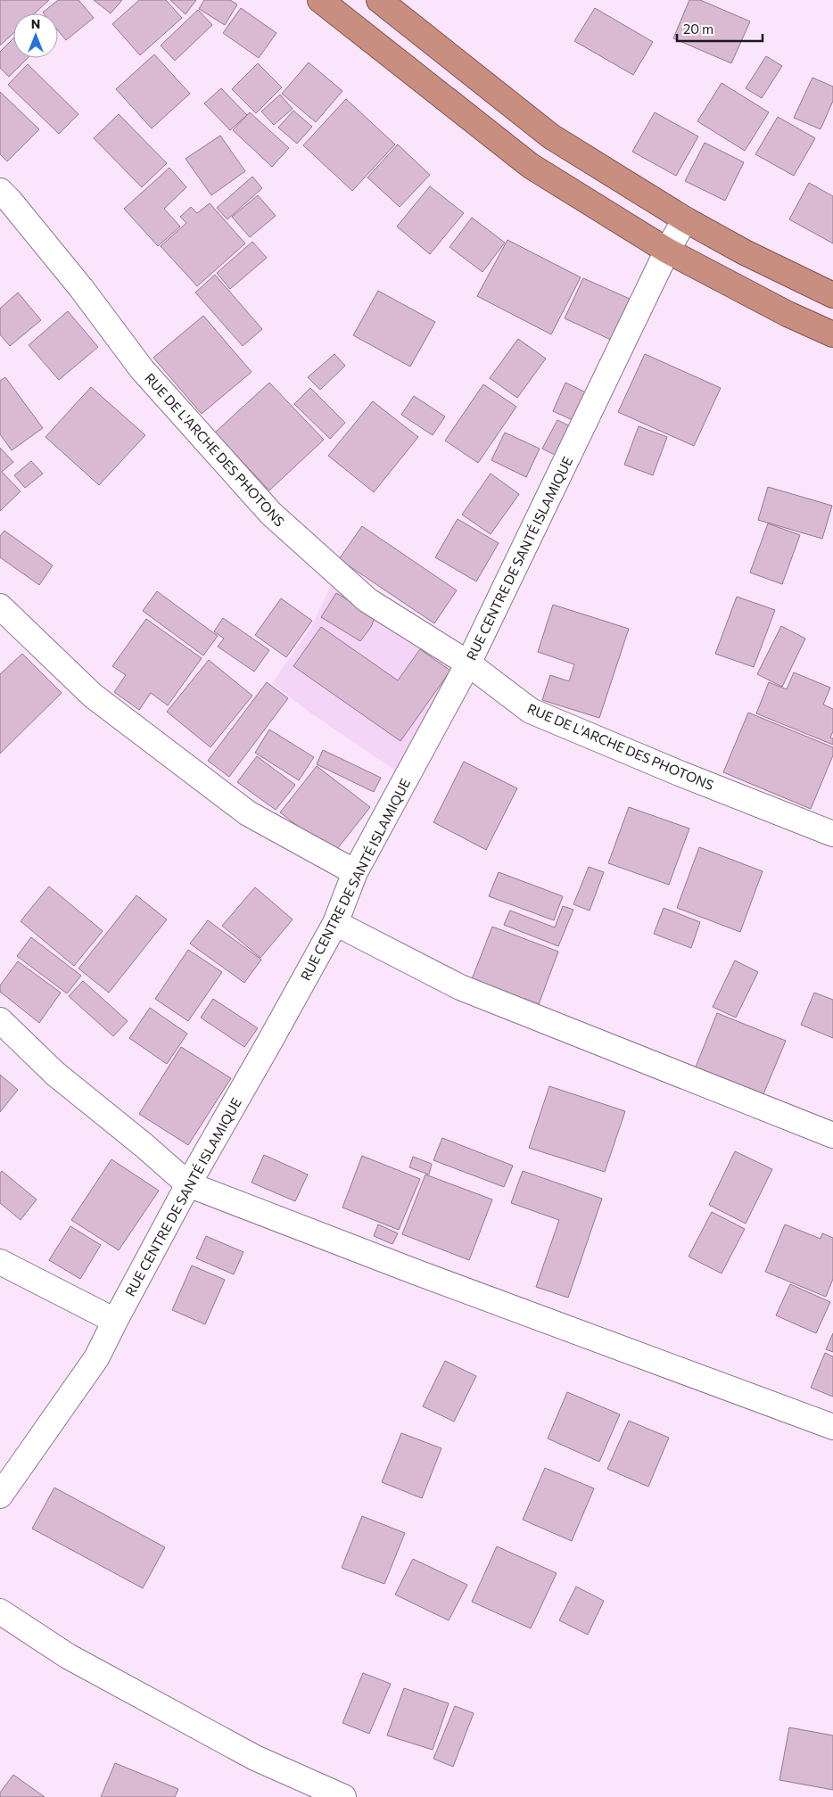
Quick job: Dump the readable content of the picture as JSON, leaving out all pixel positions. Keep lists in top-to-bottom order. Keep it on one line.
{"streets":{"street":["RUE DE L'ARCHE DES PHOTONS","RUE CENTRE DE SANTÉ ISLAMIQUE"]},"crossings":[["RUE DE L'ARCHE DES PHOTONS","RUE CENTRE DE SANTÉ ISLAMIQUE"]],"scale_bar":"20 m","north":"top"}
